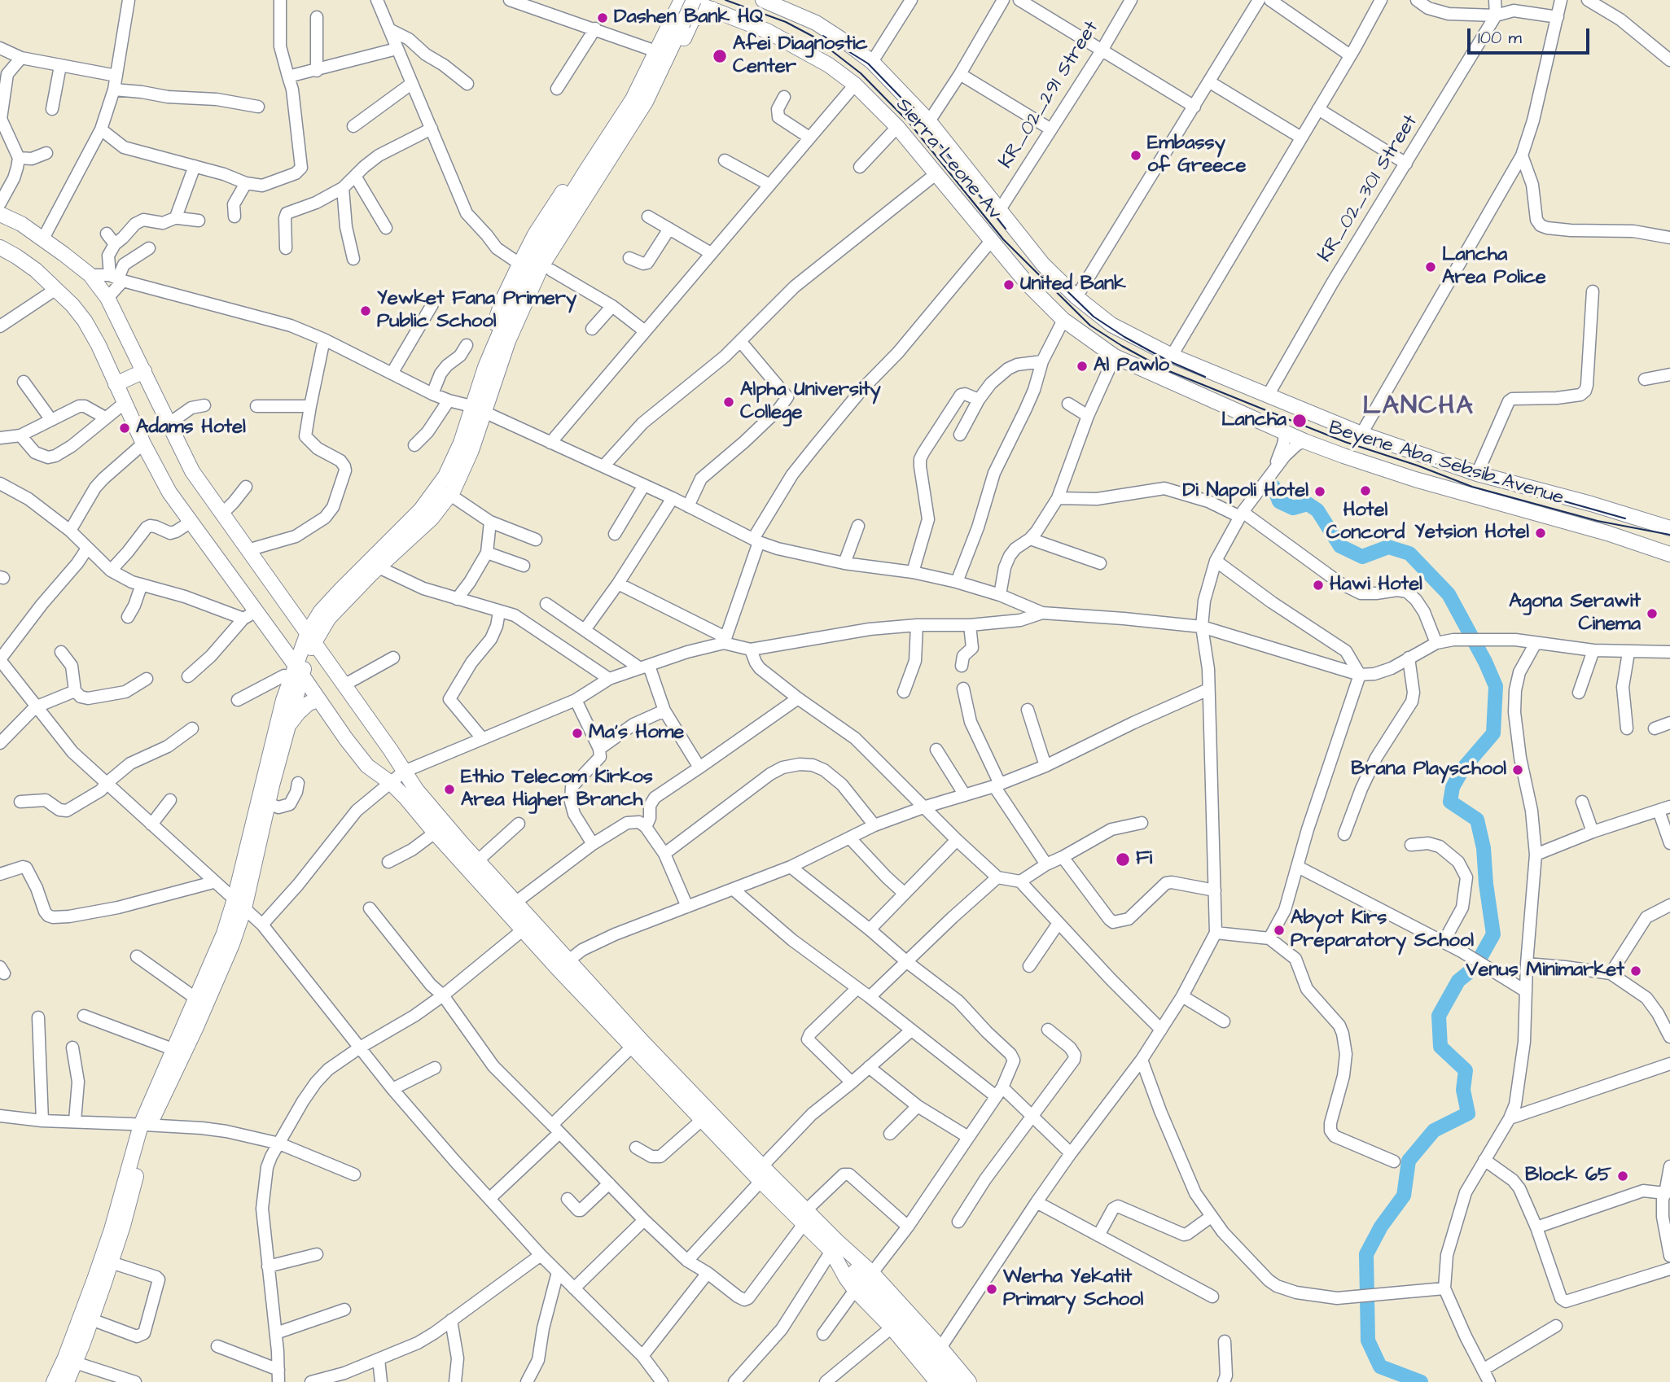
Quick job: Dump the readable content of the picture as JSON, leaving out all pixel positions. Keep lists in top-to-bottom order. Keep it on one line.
{"streets":{"main road":["Sierra Leone Av","Beyene Aba Sebsib Avenue"],"street":["KR_02_291 Street","KR_02_301 Street"]},"crossings":[["KR_02_291 Street","Sierra Leone Av"],["Sierra Leone Av","Beyene Aba Sebsib Avenue"],["KR_02_301 Street","Beyene Aba Sebsib Avenue"]],"districts":["LANCHA"],"places":["Dashen Bank HQ","Afei Diagnostic Center","Embassy of Greece","Lancha Area Police","United Bank","Yewket Fana Primery Public School","Al Pawlo","Alpha University College","Lancha","Adams Hotel","Hotel Concord","Di Napoli Hotel","Yetsion Hotel","Hawi Hotel","Agona Serawit Cinema","Ma's Home","Brana Playschool","Ethio Telecom Kirkos Area Higher Branch","Fi","Abyot Kirs Preparatory School","Venus Minimarket","Block 65","Werha Yekatit Primary School"],"scale_bar":"100 m"}
